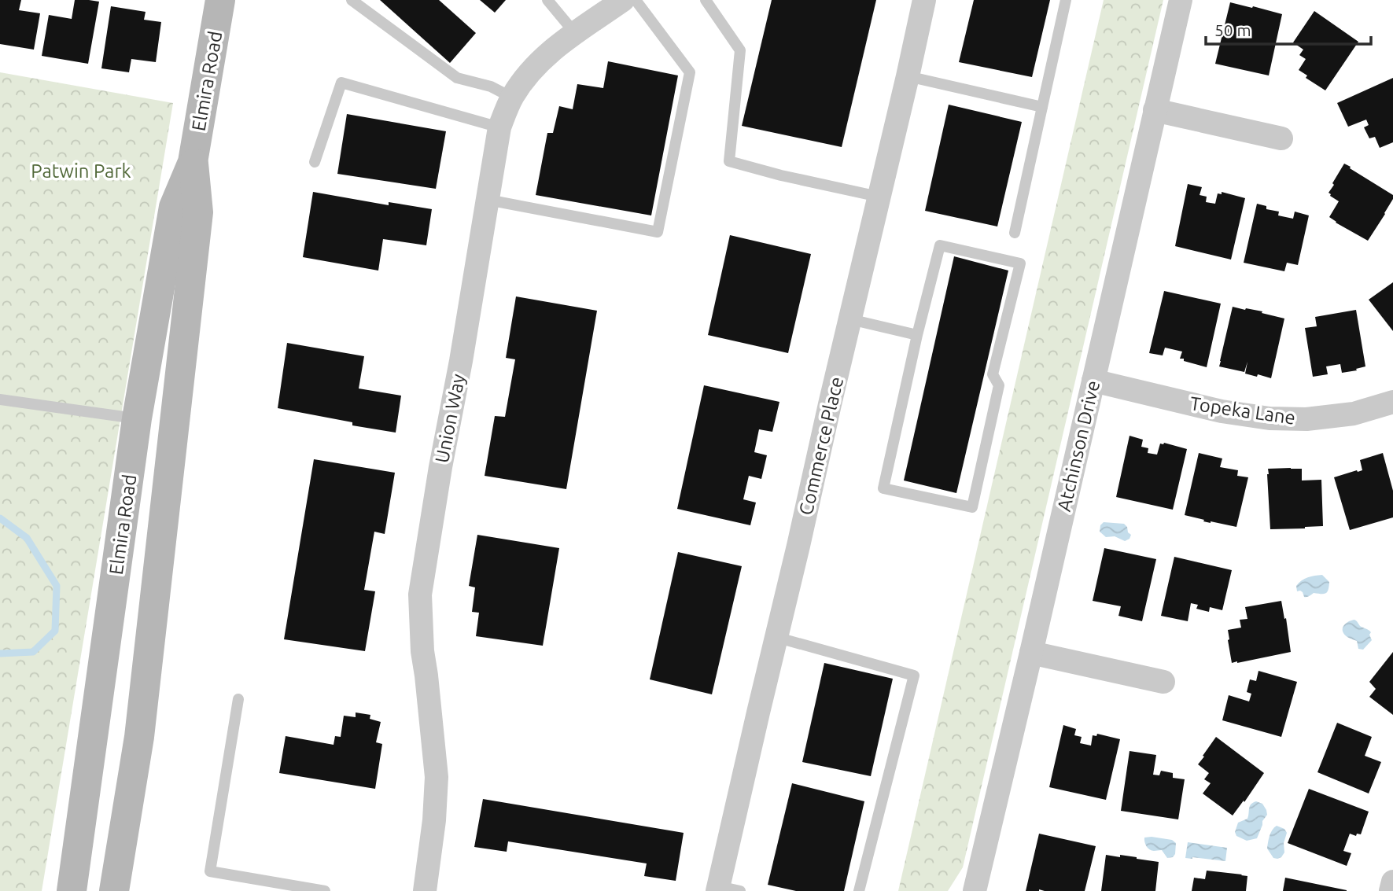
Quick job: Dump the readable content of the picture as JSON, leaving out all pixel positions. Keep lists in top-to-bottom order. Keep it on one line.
{"streets":{"main road":["Elmira Road"],"street":["Topeka Lane","Union Way","Commerce Place","Atchinson Drive"]},"crossings":[["Topeka Lane","Atchinson Drive"]],"parks":["Patwin Park"],"scale_bar":"50 m"}
